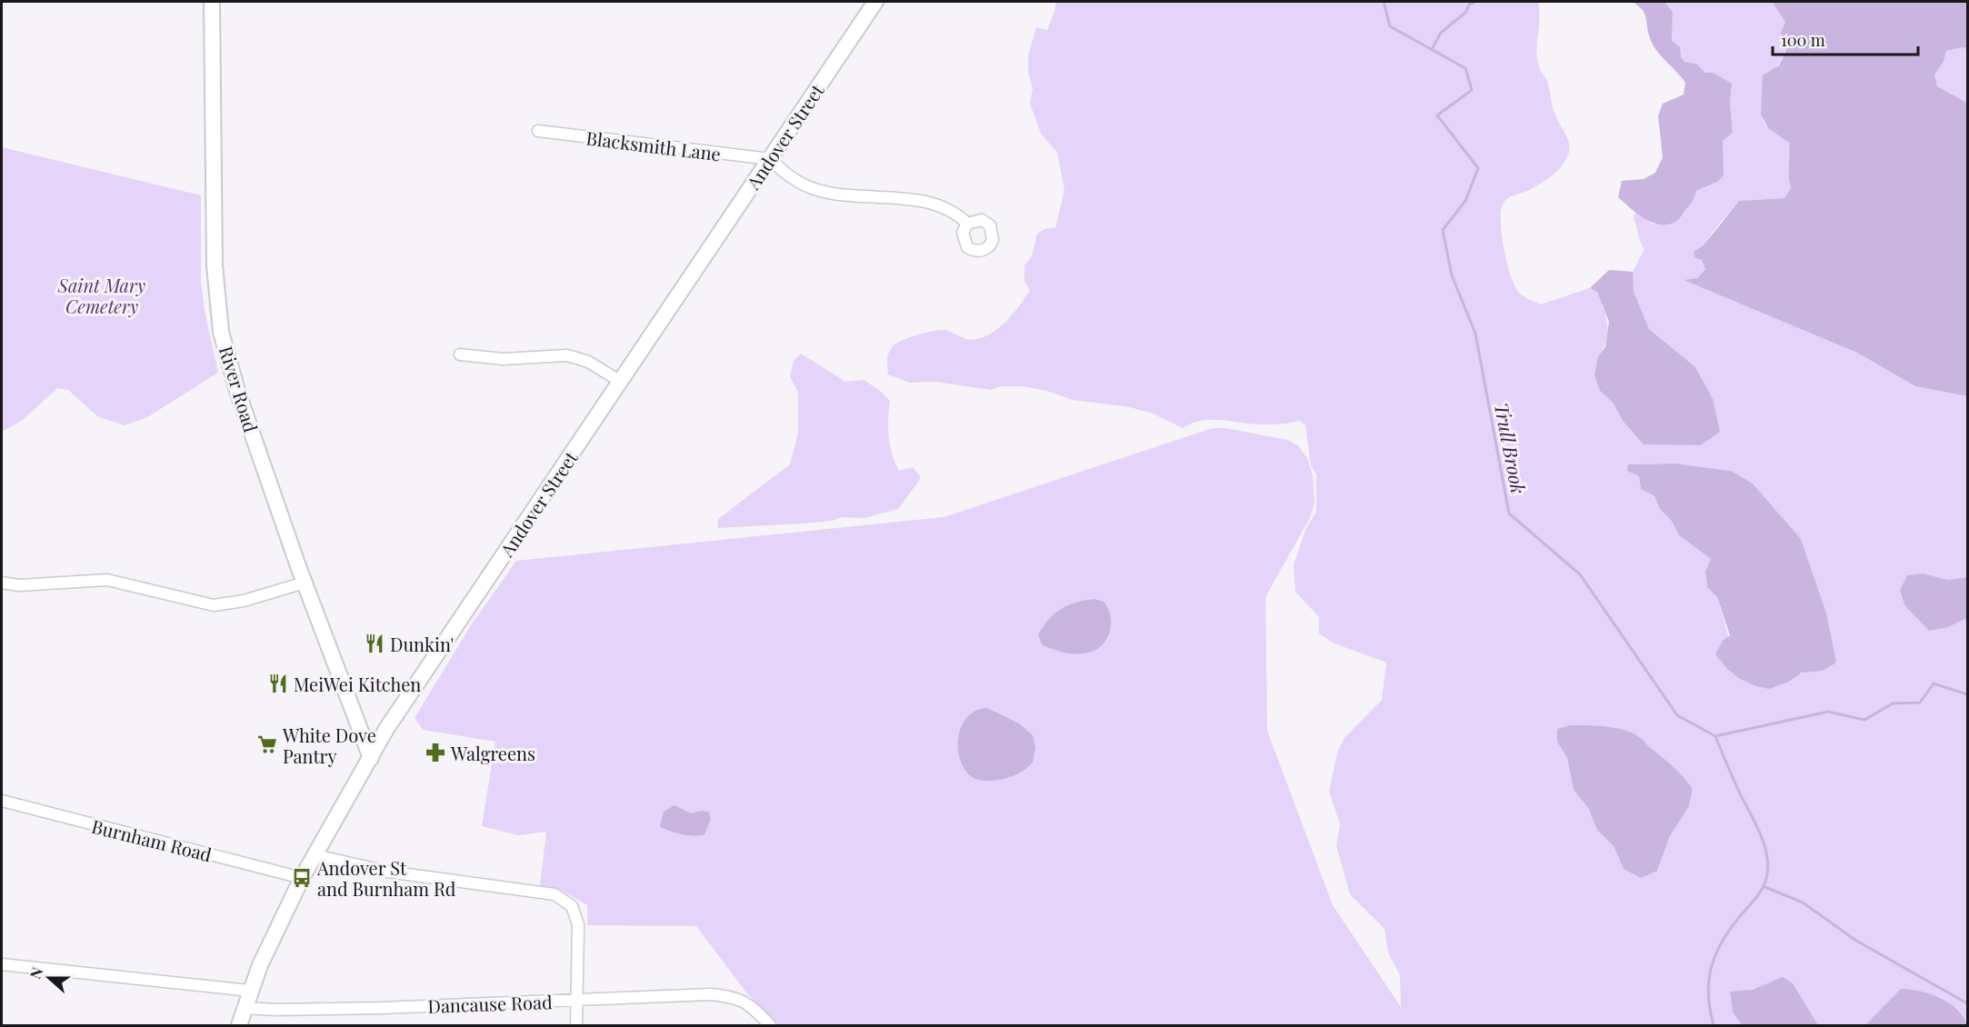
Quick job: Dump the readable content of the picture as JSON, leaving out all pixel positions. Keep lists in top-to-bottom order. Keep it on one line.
{"streets":{"main road":["Andover Street","River Road"],"street":["Blacksmith Lane","Burnham Road","Dancause Road"]},"crossings":[["Andover Street","Blacksmith Lane"],["Andover Street","River Road"],["Andover Street","Burnham Road"],["Andover Street","Dancause Road"]],"water":["Trull Brook"],"parks":["Saint Mary Cemetery"],"places":{"restaurant":["Dunkin'","MeiWei Kitchen"],"supermarket":["White Dove Pantry"],"pharmacy":["Walgreens"],"bus stop":["Andover St and Burnham Rd"]},"scale_bar":"100 m","north":"left"}
